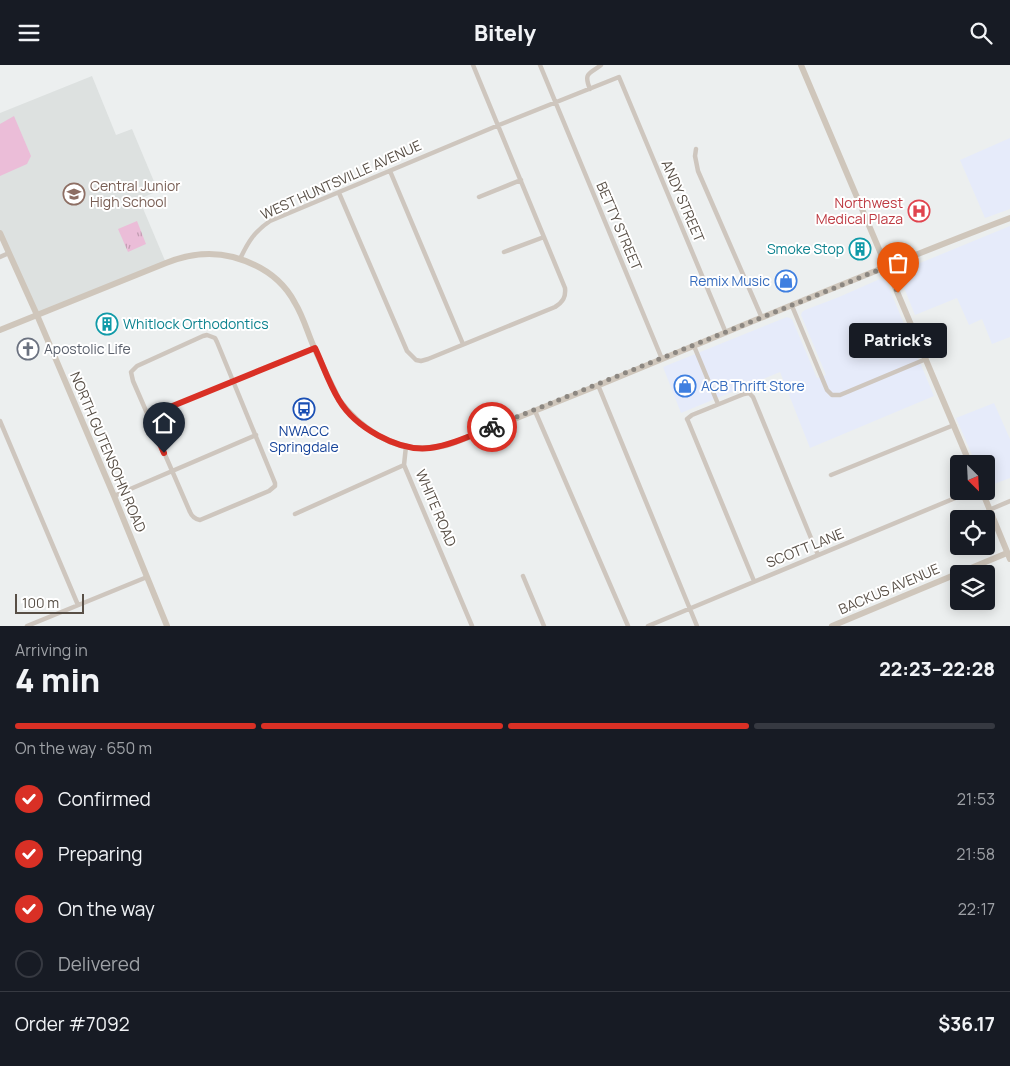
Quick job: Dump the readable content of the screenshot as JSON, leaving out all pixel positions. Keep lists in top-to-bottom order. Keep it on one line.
{"streets":{"main road":["NORTH GUTENSOHN ROAD","BACKUS AVENUE"],"street":["WEST HUNTSVILLE AVENUE","ANDY STREET","BETTY STREET","WHITE ROAD","SCOTT LANE"]},"crossings":[["WEST HUNTSVILLE AVENUE","ANDY STREET"],["WEST HUNTSVILLE AVENUE","BETTY STREET"]],"places":{"school or university":["Central Junior High School"],"hospital":["Northwest Medical Plaza"],"building":["Smoke Stop","Whitlock Orthodontics"],"shop":["Remix Music","ACB Thrift Store"],"other":["Patrick's"],"church":["Apostolic Life"],"bus stop":["NWACC Springdale"]},"scale_bar":"100 m","north":"bottom right","page":{"header":"Bitely","bubble":"Patrick's","scale":"100 m","heading":["4 min","Arriving in","22:23–22:28"],"panel":["Order #7092","$36.17"],"bar":"On the way · 650 m","list":[["Confirmed","21:53"],["Preparing","21:58"],["On the way","22:17"],"Delivered"]}}
